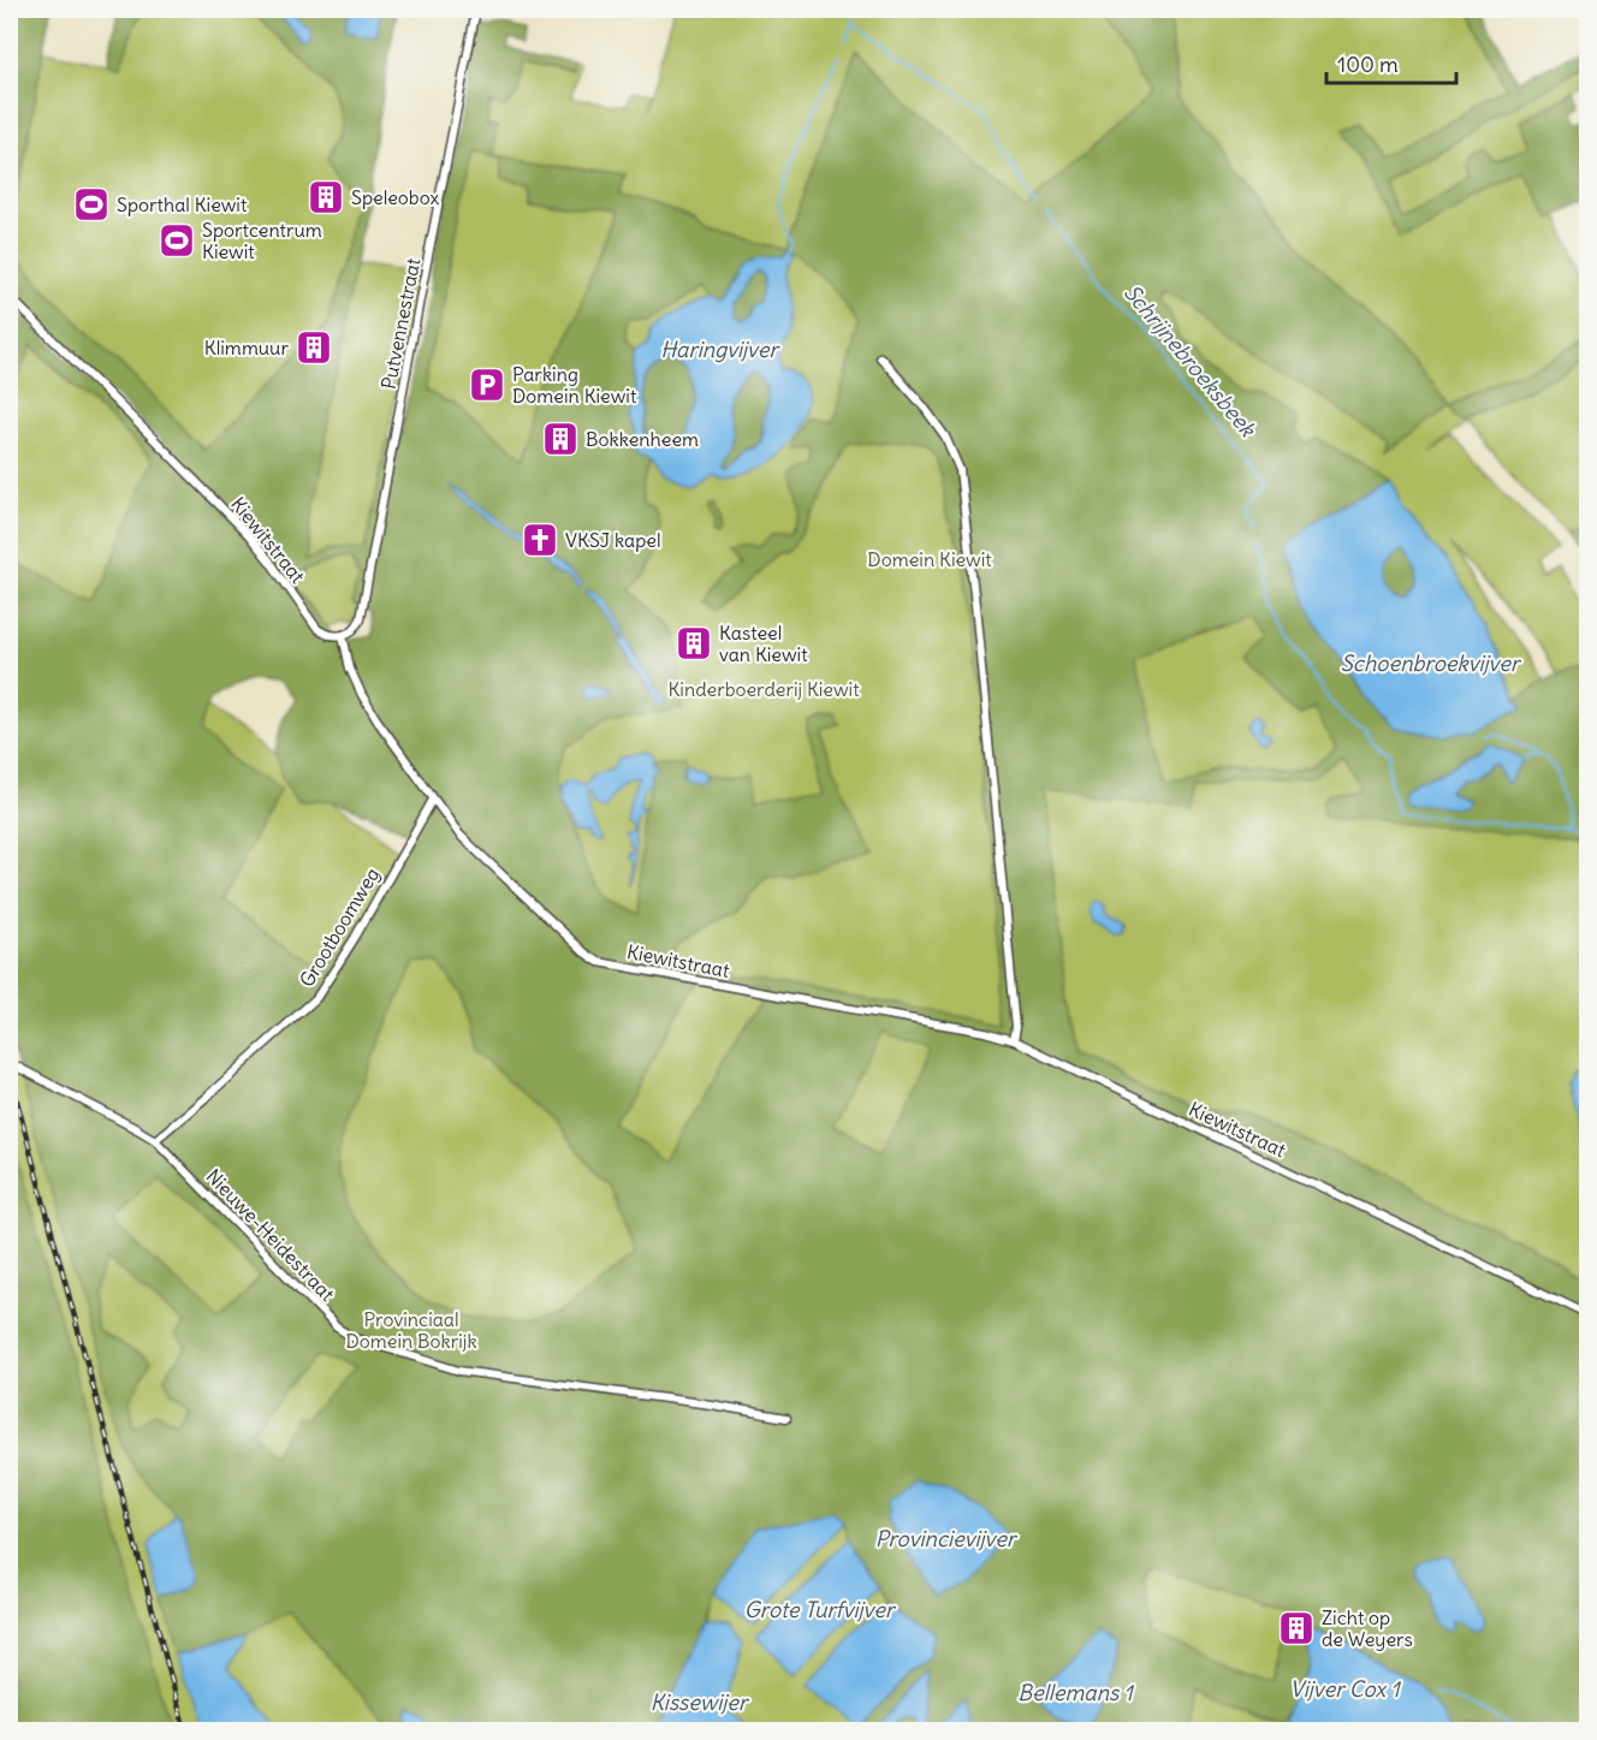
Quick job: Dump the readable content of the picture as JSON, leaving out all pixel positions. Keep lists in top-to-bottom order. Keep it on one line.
{"streets":{"street":["Putvennestraat","Kiewitstraat","Grootboomweg","Nieuwe-Heidestraat"]},"crossings":[["Putvennestraat","Kiewitstraat"],["Kiewitstraat","Grootboomweg"],["Grootboomweg","Nieuwe-Heidestraat"]],"water":["Haringvijver","Schrijnebroeksbeek","Schoenbroekvijver","Provincievijver","Grote Turfvijver","Vijver Cox 1","Bellemans 1","Kissewijer"],"parks":["Domein Kiewit","Kinderboerderij Kiewit","Provinciaal Domein Bokrijk"],"places":{"building":["Speleobox","Klimmuur","Bokkenheem","Kasteel van Kiewit","Zicht op de Weyers"],"sports":["Sporthal Kiewit","Sportcentrum Kiewit"],"parking":["Parking Domein Kiewit"],"church":["VKSJ kapel"]},"scale_bar":"100 m"}
